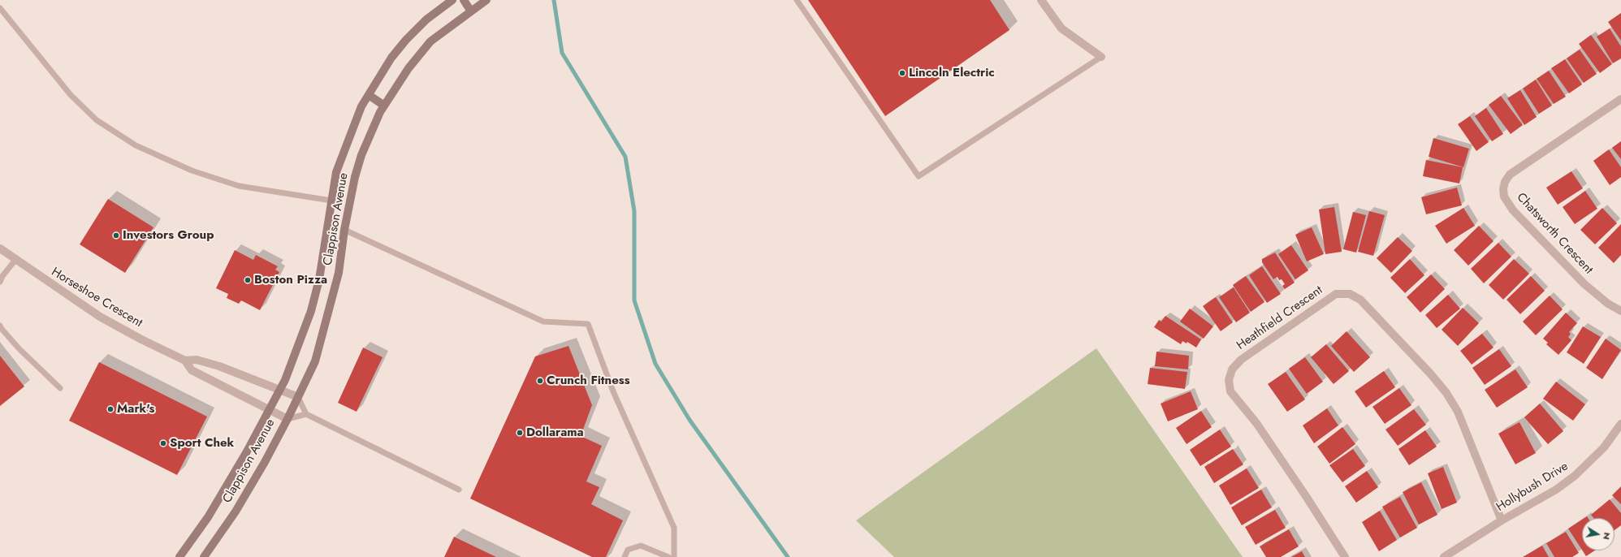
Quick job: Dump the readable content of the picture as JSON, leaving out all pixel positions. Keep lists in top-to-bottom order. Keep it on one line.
{"streets":{"main road":["Clappison Avenue"],"street":["Chatsworth Crescent","Horseshoe Crescent","Heathfield Crescent","Hollybush Drive"]},"crossings":[["Clappison Avenue","Horseshoe Crescent"],["Heathfield Crescent","Hollybush Drive"]],"places":["Lincoln Electric","Investors Group","Boston Pizza","Crunch Fitness","Mark's","Dollarama","Sport Chek"],"north":"right"}
